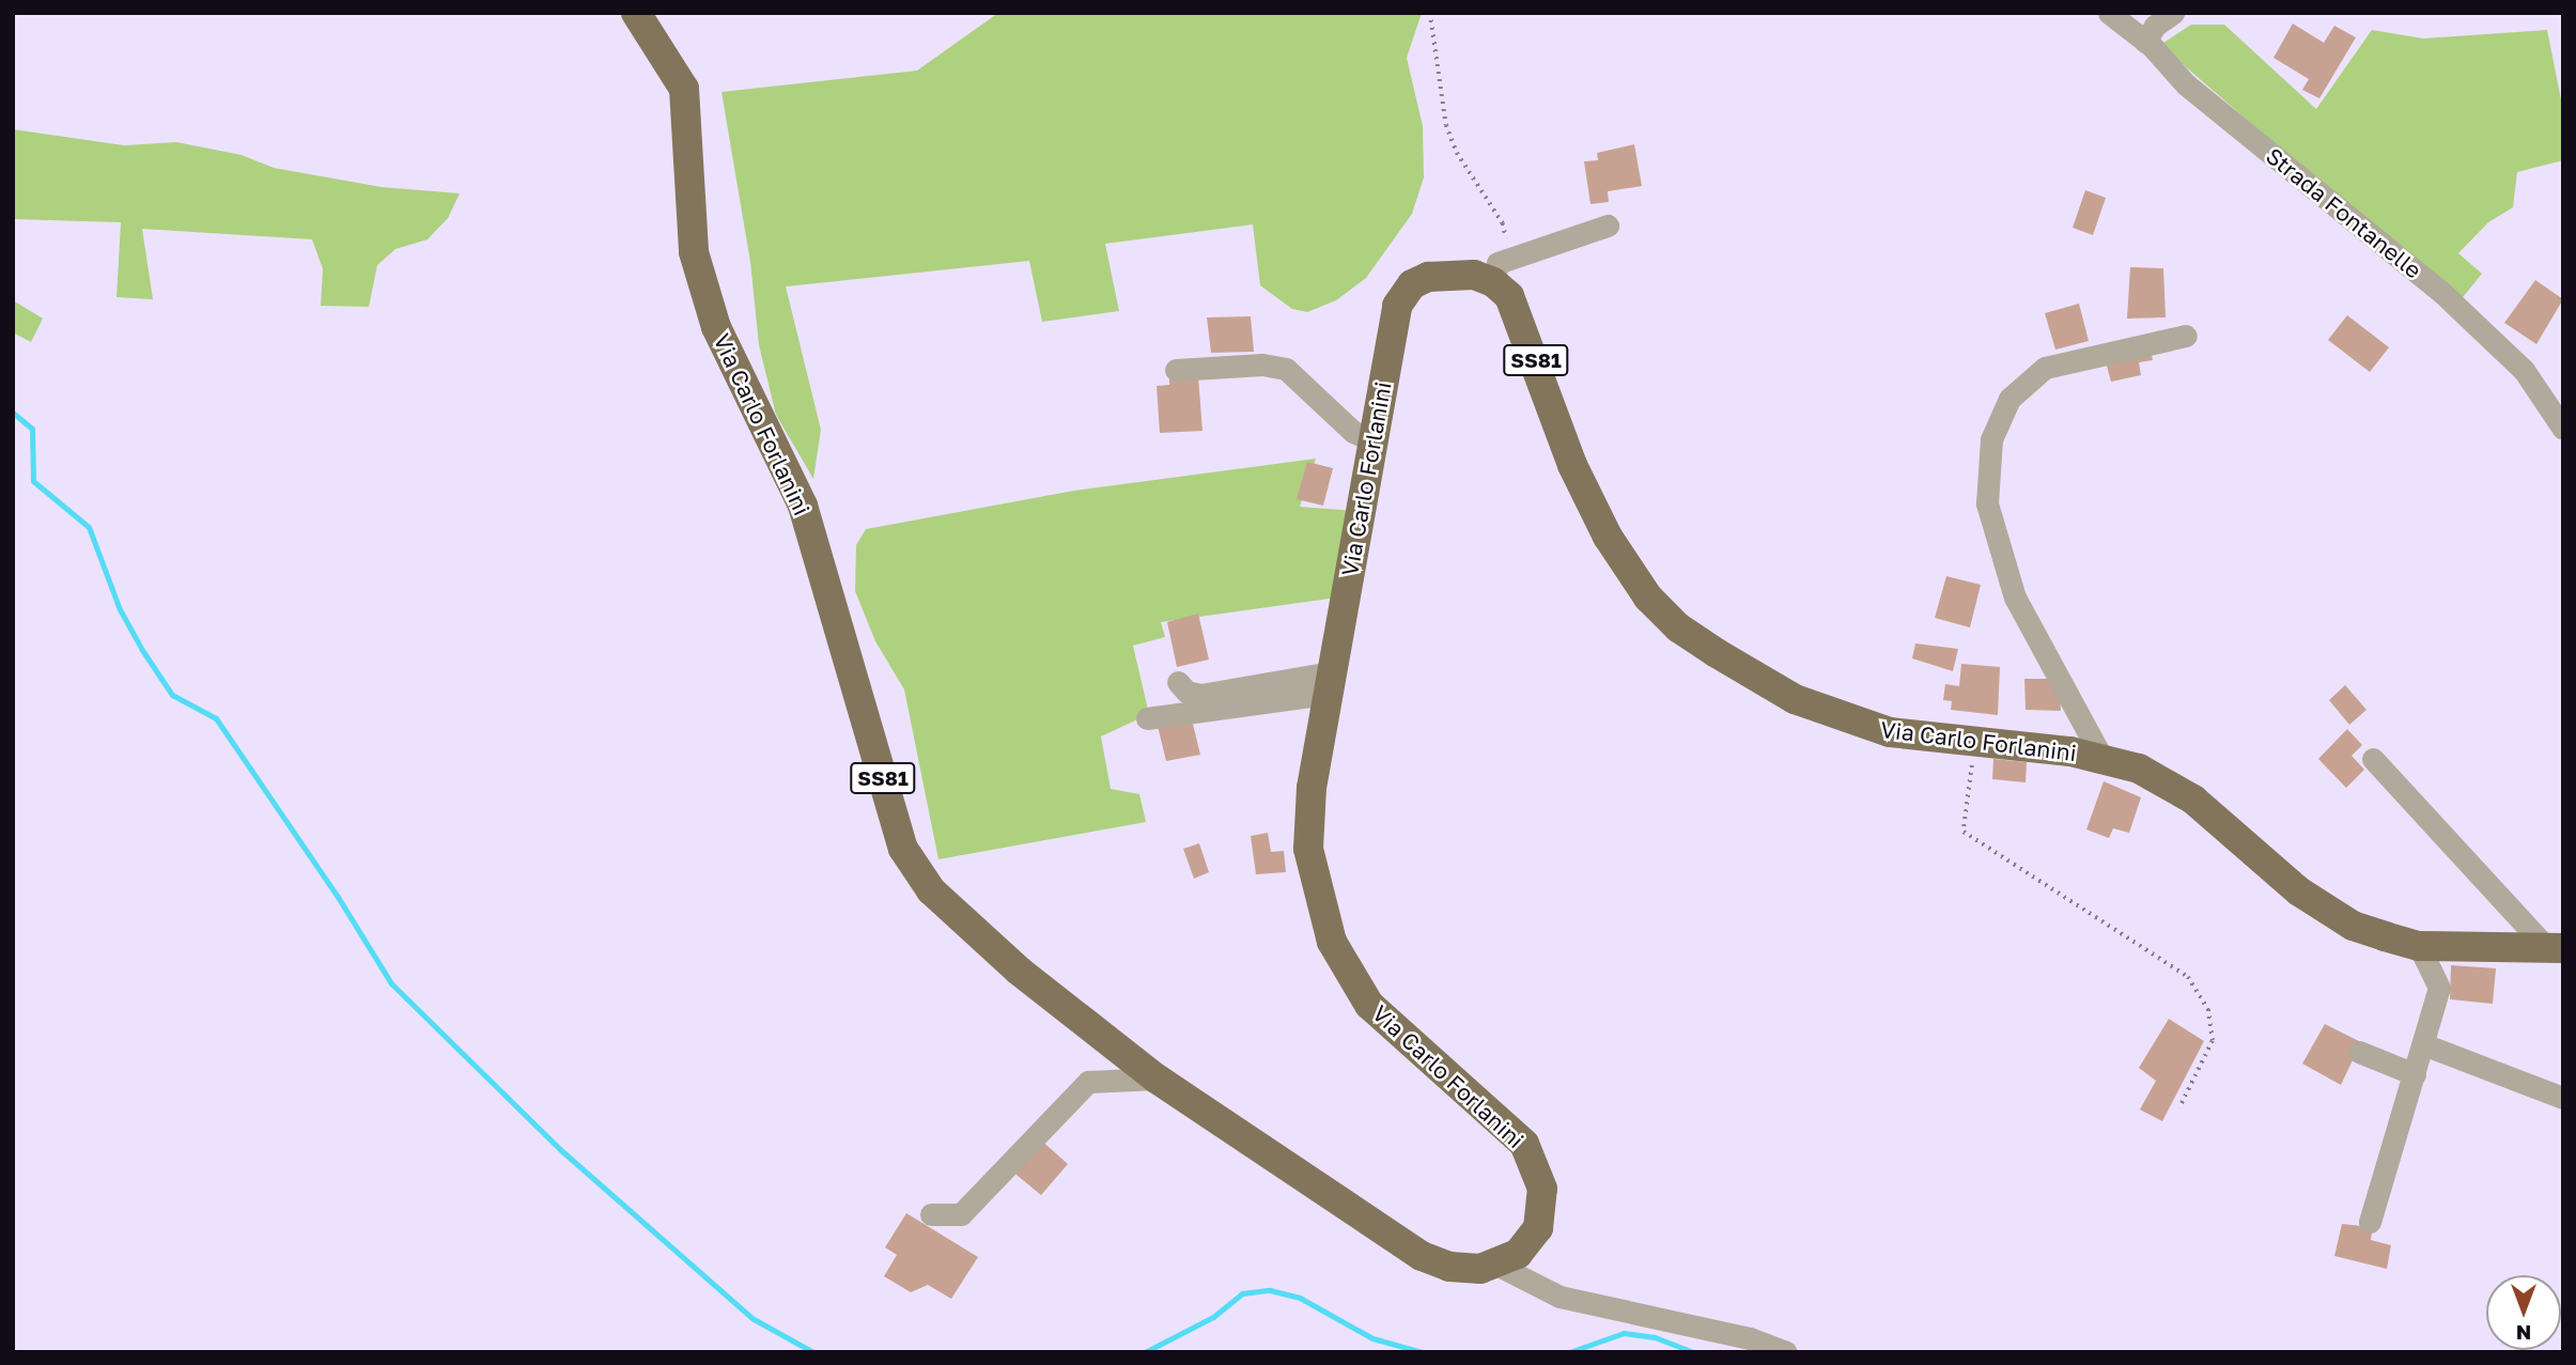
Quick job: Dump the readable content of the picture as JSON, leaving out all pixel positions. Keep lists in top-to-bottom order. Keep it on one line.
{"streets":{"main road":["SS81","Via Carlo Forlanini"],"street":["Strada Fontanelle"]},"north":"bottom"}
